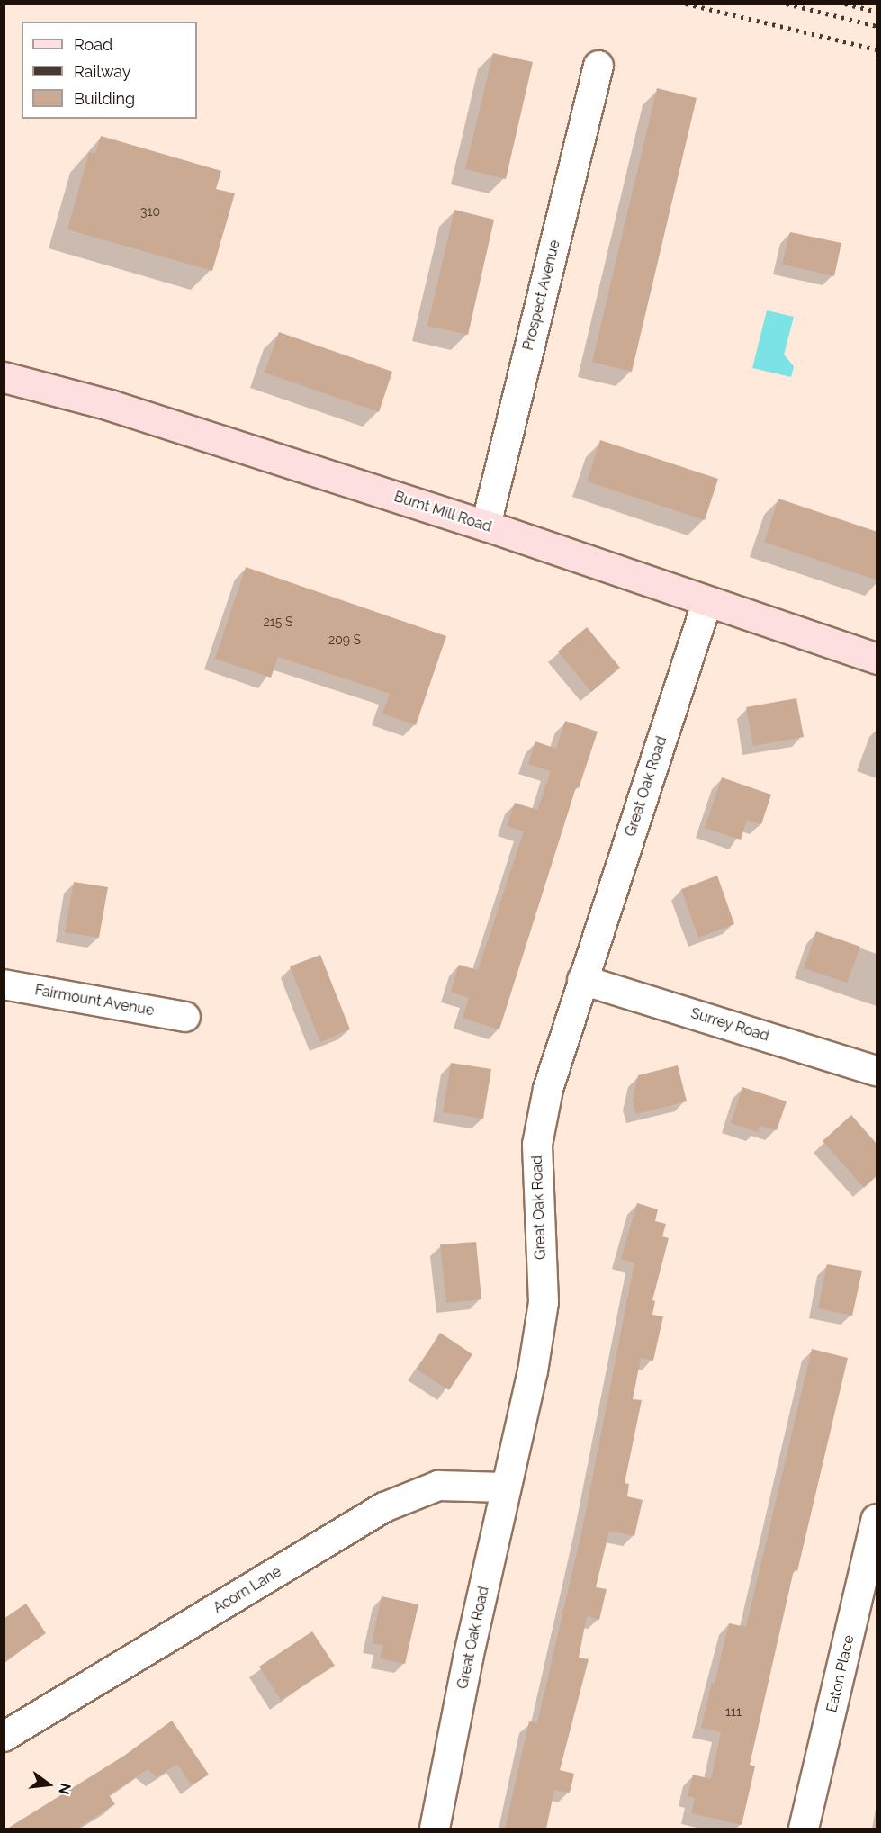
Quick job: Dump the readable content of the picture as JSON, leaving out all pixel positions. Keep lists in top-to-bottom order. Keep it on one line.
{"streets":{"main road":["Burnt Mill Road"],"street":["Prospect Avenue","Great Oak Road","Fairmount Avenue","Surrey Road","Acorn Lane","Eaton Place"]},"crossings":[["Prospect Avenue","Burnt Mill Road"],["Burnt Mill Road","Great Oak Road"],["Great Oak Road","Surrey Road"],["Great Oak Road","Acorn Lane"]],"house_numbers":["310","215 S","209 S","111"],"legend":["Road","Railway","Building"],"north":"right"}
